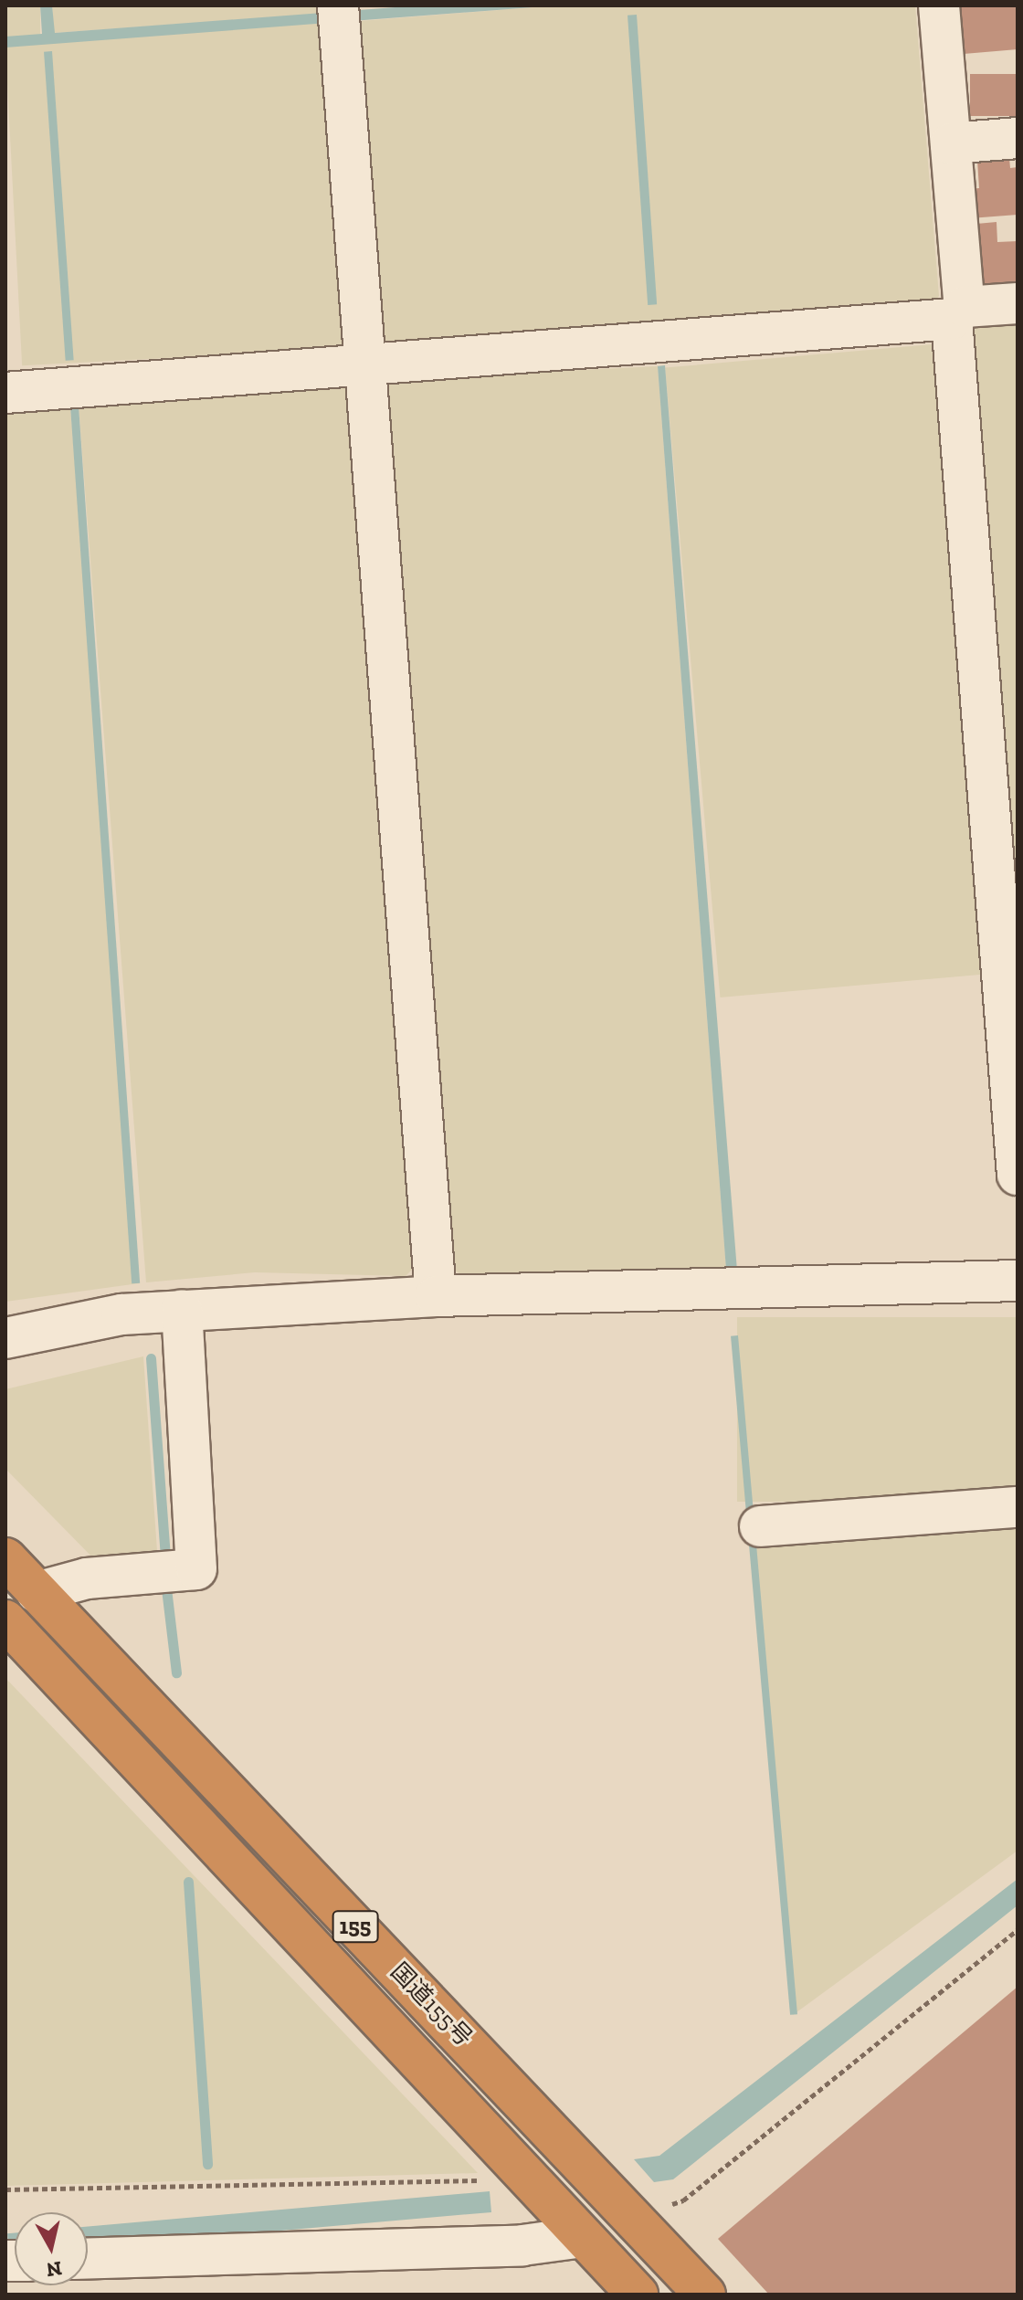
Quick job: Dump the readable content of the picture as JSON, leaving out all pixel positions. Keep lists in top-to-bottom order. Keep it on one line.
{"streets":{"highway":["155","国道155号"]},"north":"bottom"}
